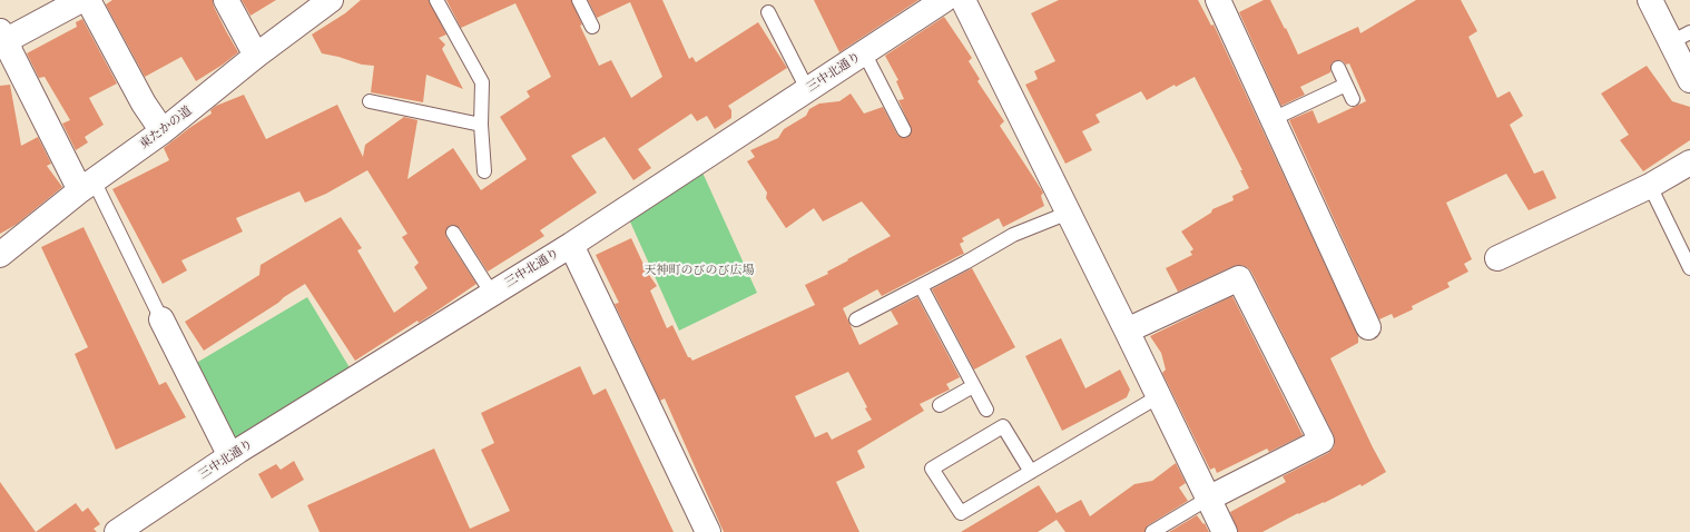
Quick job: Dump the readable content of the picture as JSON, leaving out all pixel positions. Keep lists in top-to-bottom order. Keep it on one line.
{"streets":{"street":["三中北通り","東たかの道"]},"parks":["天神町のびのび広場"]}
